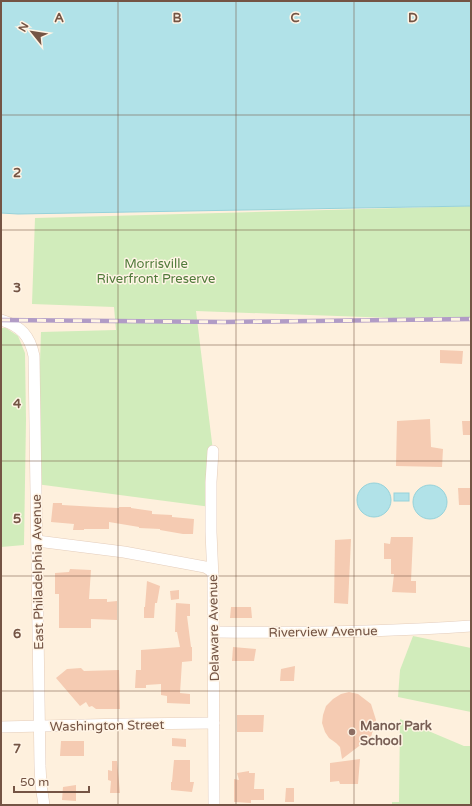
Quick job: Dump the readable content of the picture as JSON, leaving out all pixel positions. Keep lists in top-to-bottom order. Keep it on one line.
{"streets":{"street":["East Philadelphia Avenue","Delaware Avenue","Riverview Avenue","Washington Street"]},"crossings":[["East Philadelphia Avenue","Washington Street"],["Delaware Avenue","Riverview Avenue"],["Delaware Avenue","Washington Street"]],"parks":["Morrisville Riverfront Preserve"],"places":["Manor Park School"],"scale_bar":"50 m","north":"top left","grid":{"columns":["A","B","C","D"],"rows":["2","3","4","5","6","7"]}}
